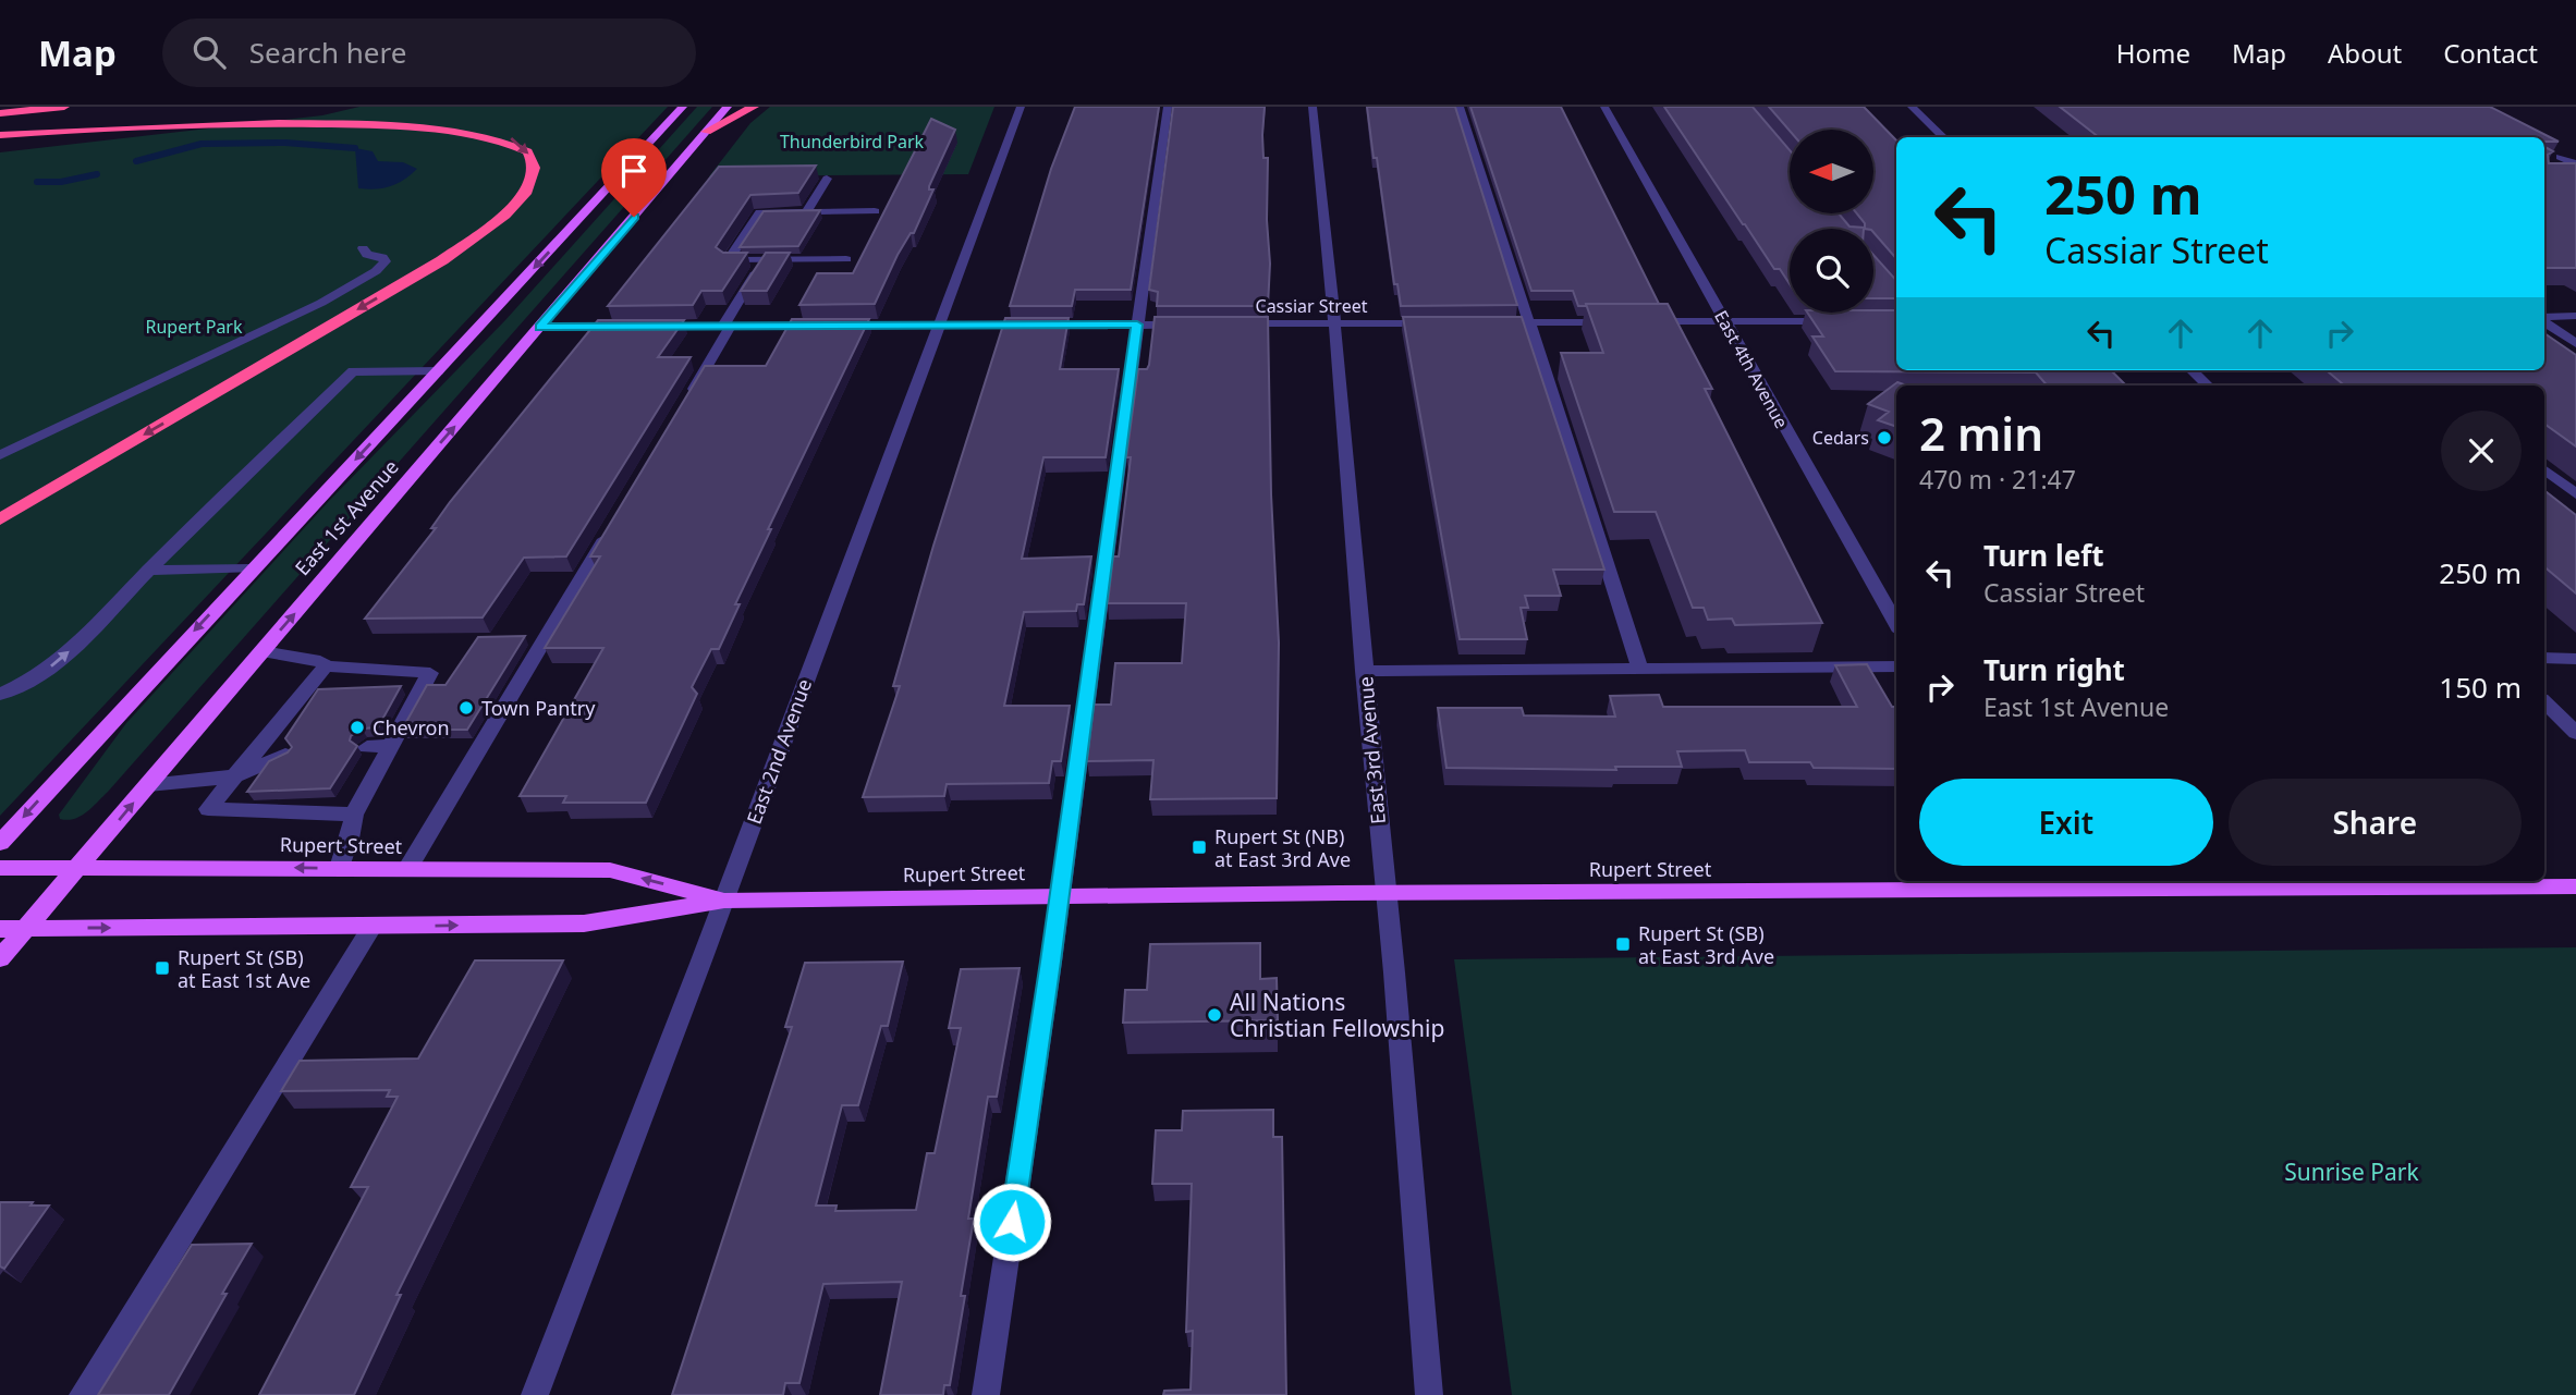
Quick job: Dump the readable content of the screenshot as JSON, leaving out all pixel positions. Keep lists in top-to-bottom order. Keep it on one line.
{"streets":{"main road":["East 1st Avenue","Rupert Street"],"street":["Cassiar Street","East 4th Avenue","East 3rd Avenue","East 2nd Avenue"]},"crossings":[["Cassiar Street","East 3rd Avenue"],["East 1st Avenue","Rupert Street"],["East 3rd Avenue","Rupert Street"],["East 2nd Avenue","Rupert Street"]],"parks":["Thunderbird Park","Rupert Park","Sunrise Park"],"places":{"other":["Cedars","Town Pantry","Chevron","All Nations Christian Fellowship"],"transit":["Rupert St (NB) at East 3rd Ave","Rupert St (SB) at East 3rd Ave","Rupert St (SB) at East 1st Ave"]},"north":"left","page":{"header":"Map","search":"Search here","nav":["Home","Map","About","Contact"],"turn":["250 m","Cassiar Street"],"heading":["2 min","470 m · 21:47"],"list":[{"name":"Turn left","note":"Cassiar Street","value":"250 m"},{"name":"Turn right","note":"East 1st Avenue","value":"150 m"}],"buttons":["Exit","Share"]}}
